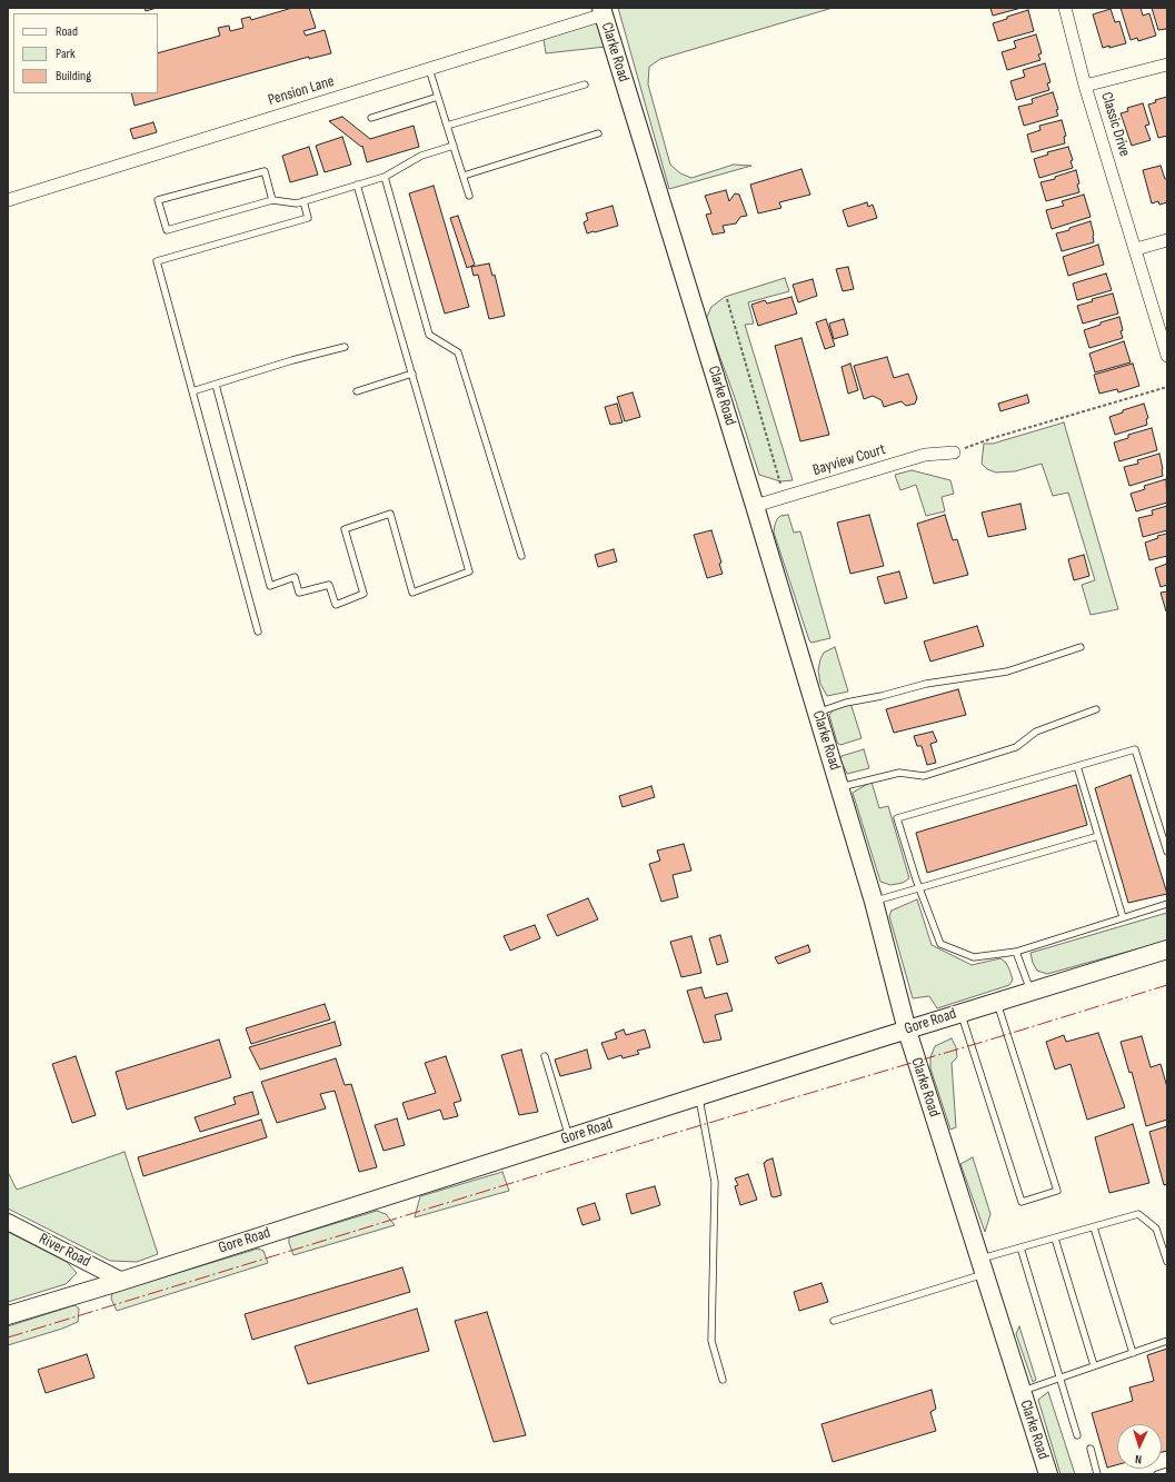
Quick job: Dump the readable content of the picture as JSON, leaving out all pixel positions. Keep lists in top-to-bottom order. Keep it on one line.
{"streets":{"main road":["Clarke Road","Gore Road"],"street":["Pension Lane","Classic Drive","Bayview Court","River Road"]},"crossings":[["Clarke Road","Pension Lane"],["Clarke Road","Bayview Court"],["Clarke Road","Gore Road"],["Gore Road","River Road"]],"legend":["Road","Park","Building"],"north":"bottom"}
